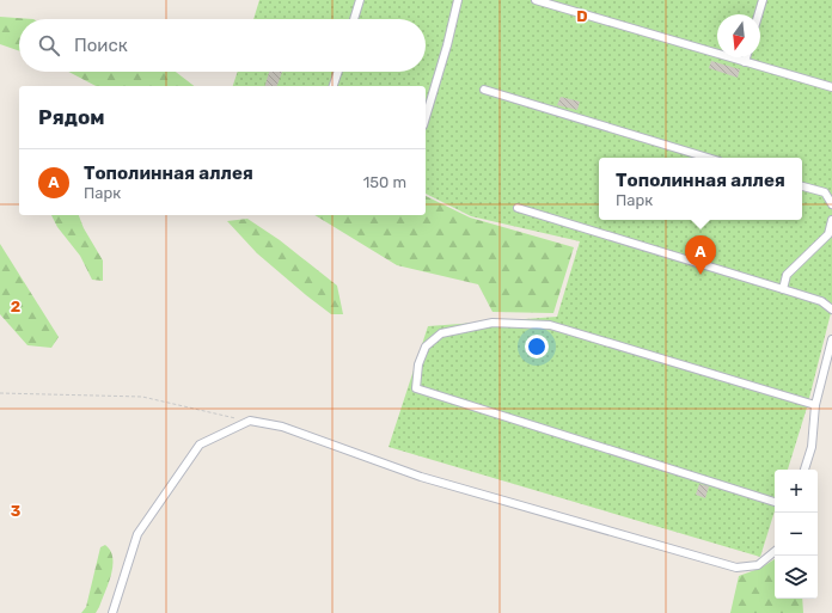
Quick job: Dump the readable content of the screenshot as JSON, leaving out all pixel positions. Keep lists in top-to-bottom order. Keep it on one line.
{"north":"bottom","page":{"search":"Поиск","heading":"Рядом","list":[{"mark":"A","name":"Тополинная аллея","note":"Парк","value":"150 m"}],"popup":["Тополинная аллея","Парк"],"pins":"A","map_buttons":["+","−"]},"grid":{"columns":["D"],"rows":["2","3"]}}
